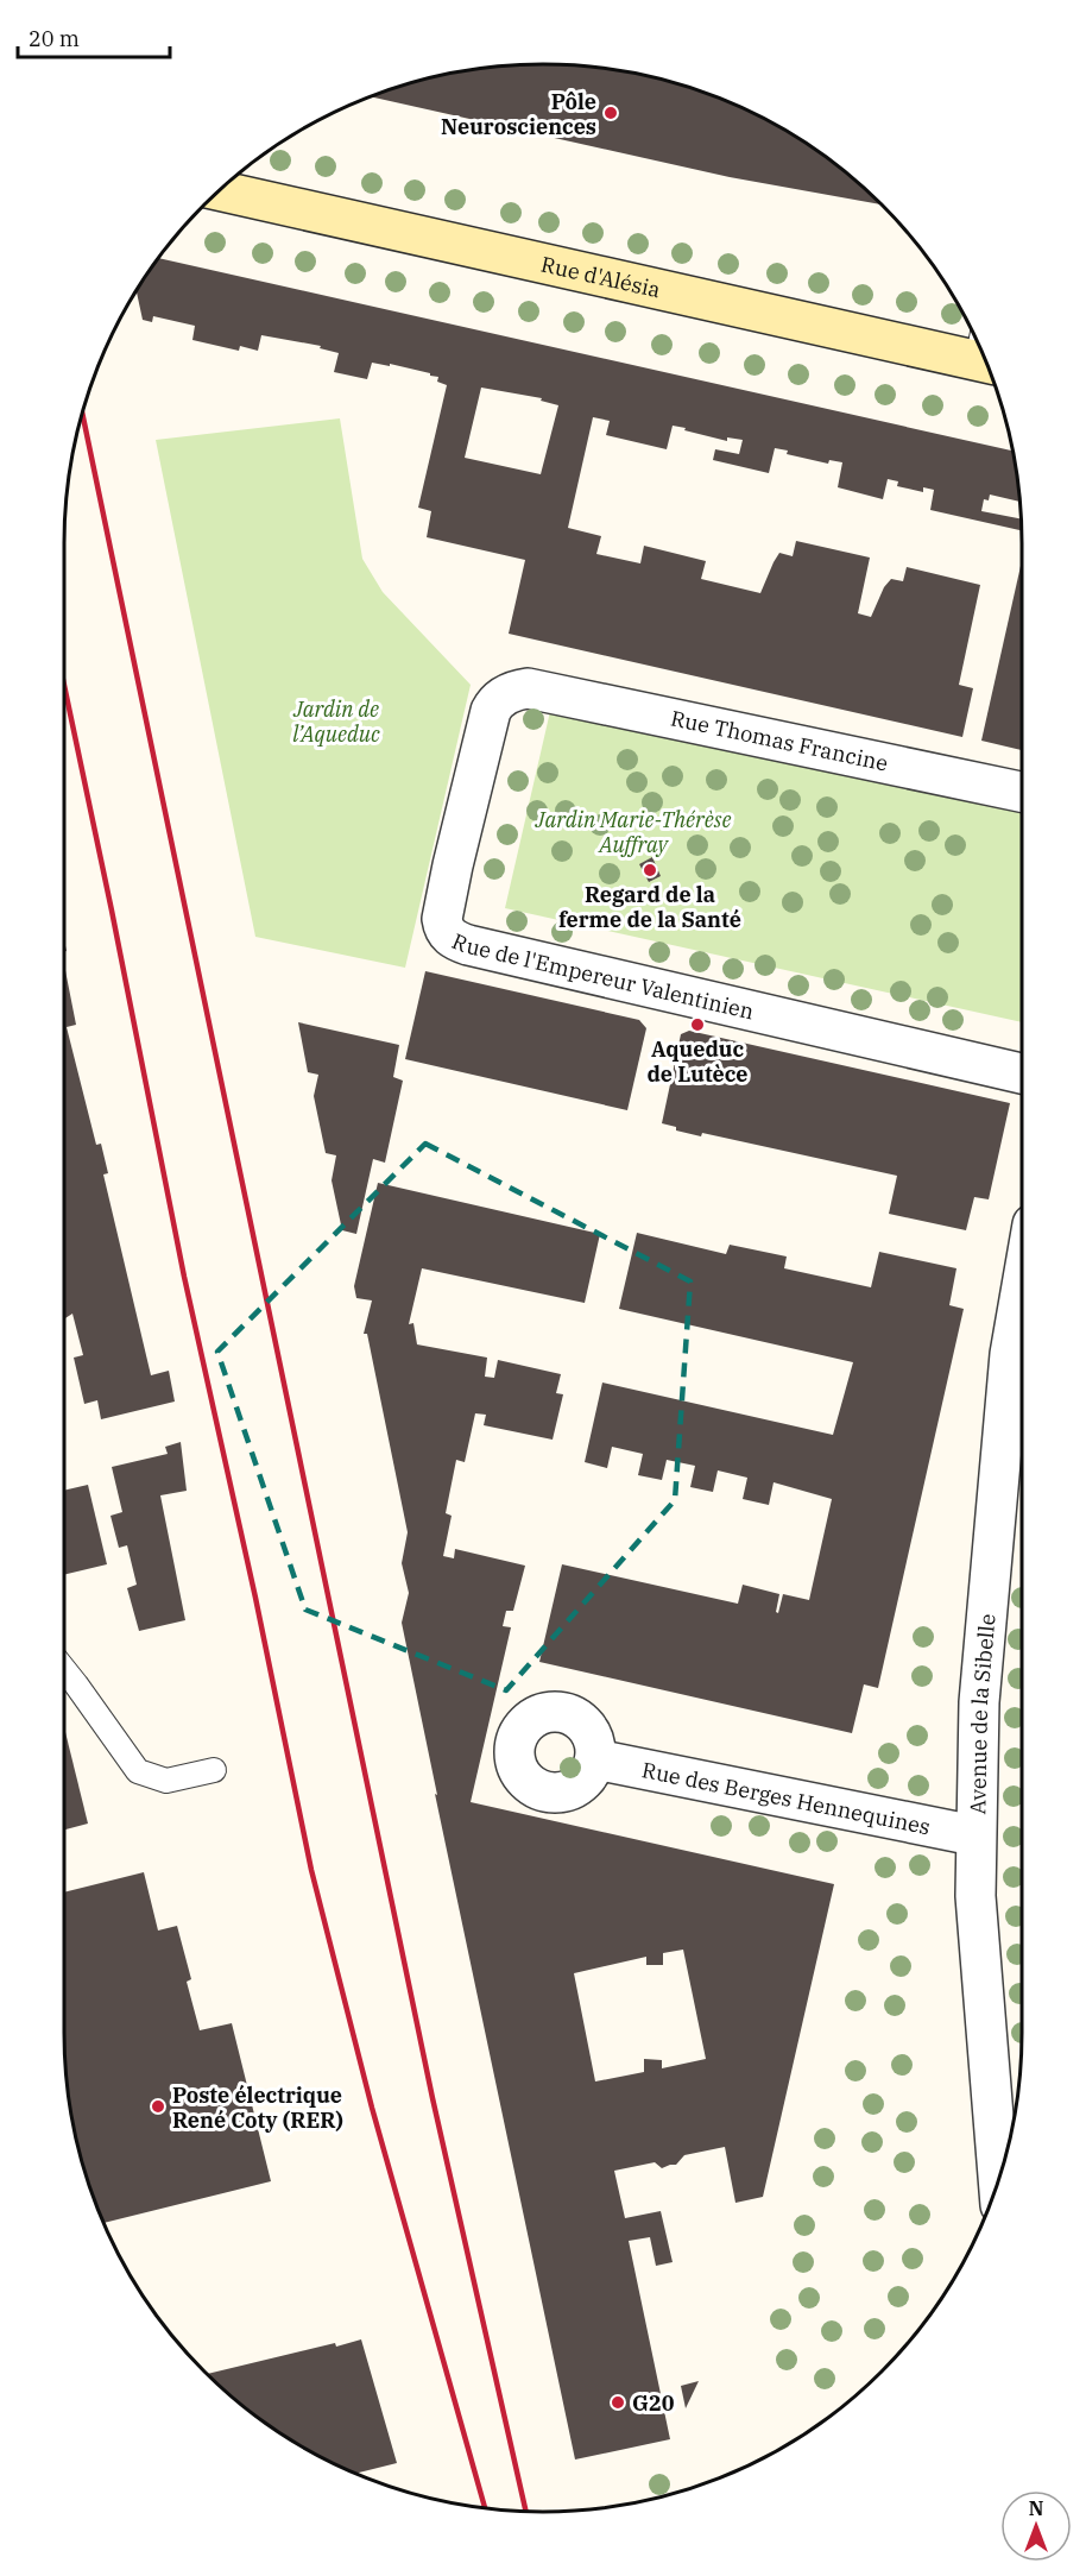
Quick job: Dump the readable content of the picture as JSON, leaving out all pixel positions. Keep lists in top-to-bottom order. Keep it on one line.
{"streets":{"main road":["Rue d'Alésia"],"street":["Rue Thomas Francine","Rue de l'Empereur Valentinien","Avenue de la Sibelle","Rue des Berges Hennequines"]},"crossings":[["Rue Thomas Francine","Rue de l'Empereur Valentinien"],["Avenue de la Sibelle","Rue des Berges Hennequines"]],"parks":["Jardin de l’Aqueduc","Jardin Marie-Thérèse Auffray"],"places":["Pôle Neurosciences","Regard de la ferme de la Santé","Aqueduc de Lutèce","Poste électrique René Coty (RER)","G20"],"scale_bar":"20 m","north":"top"}
